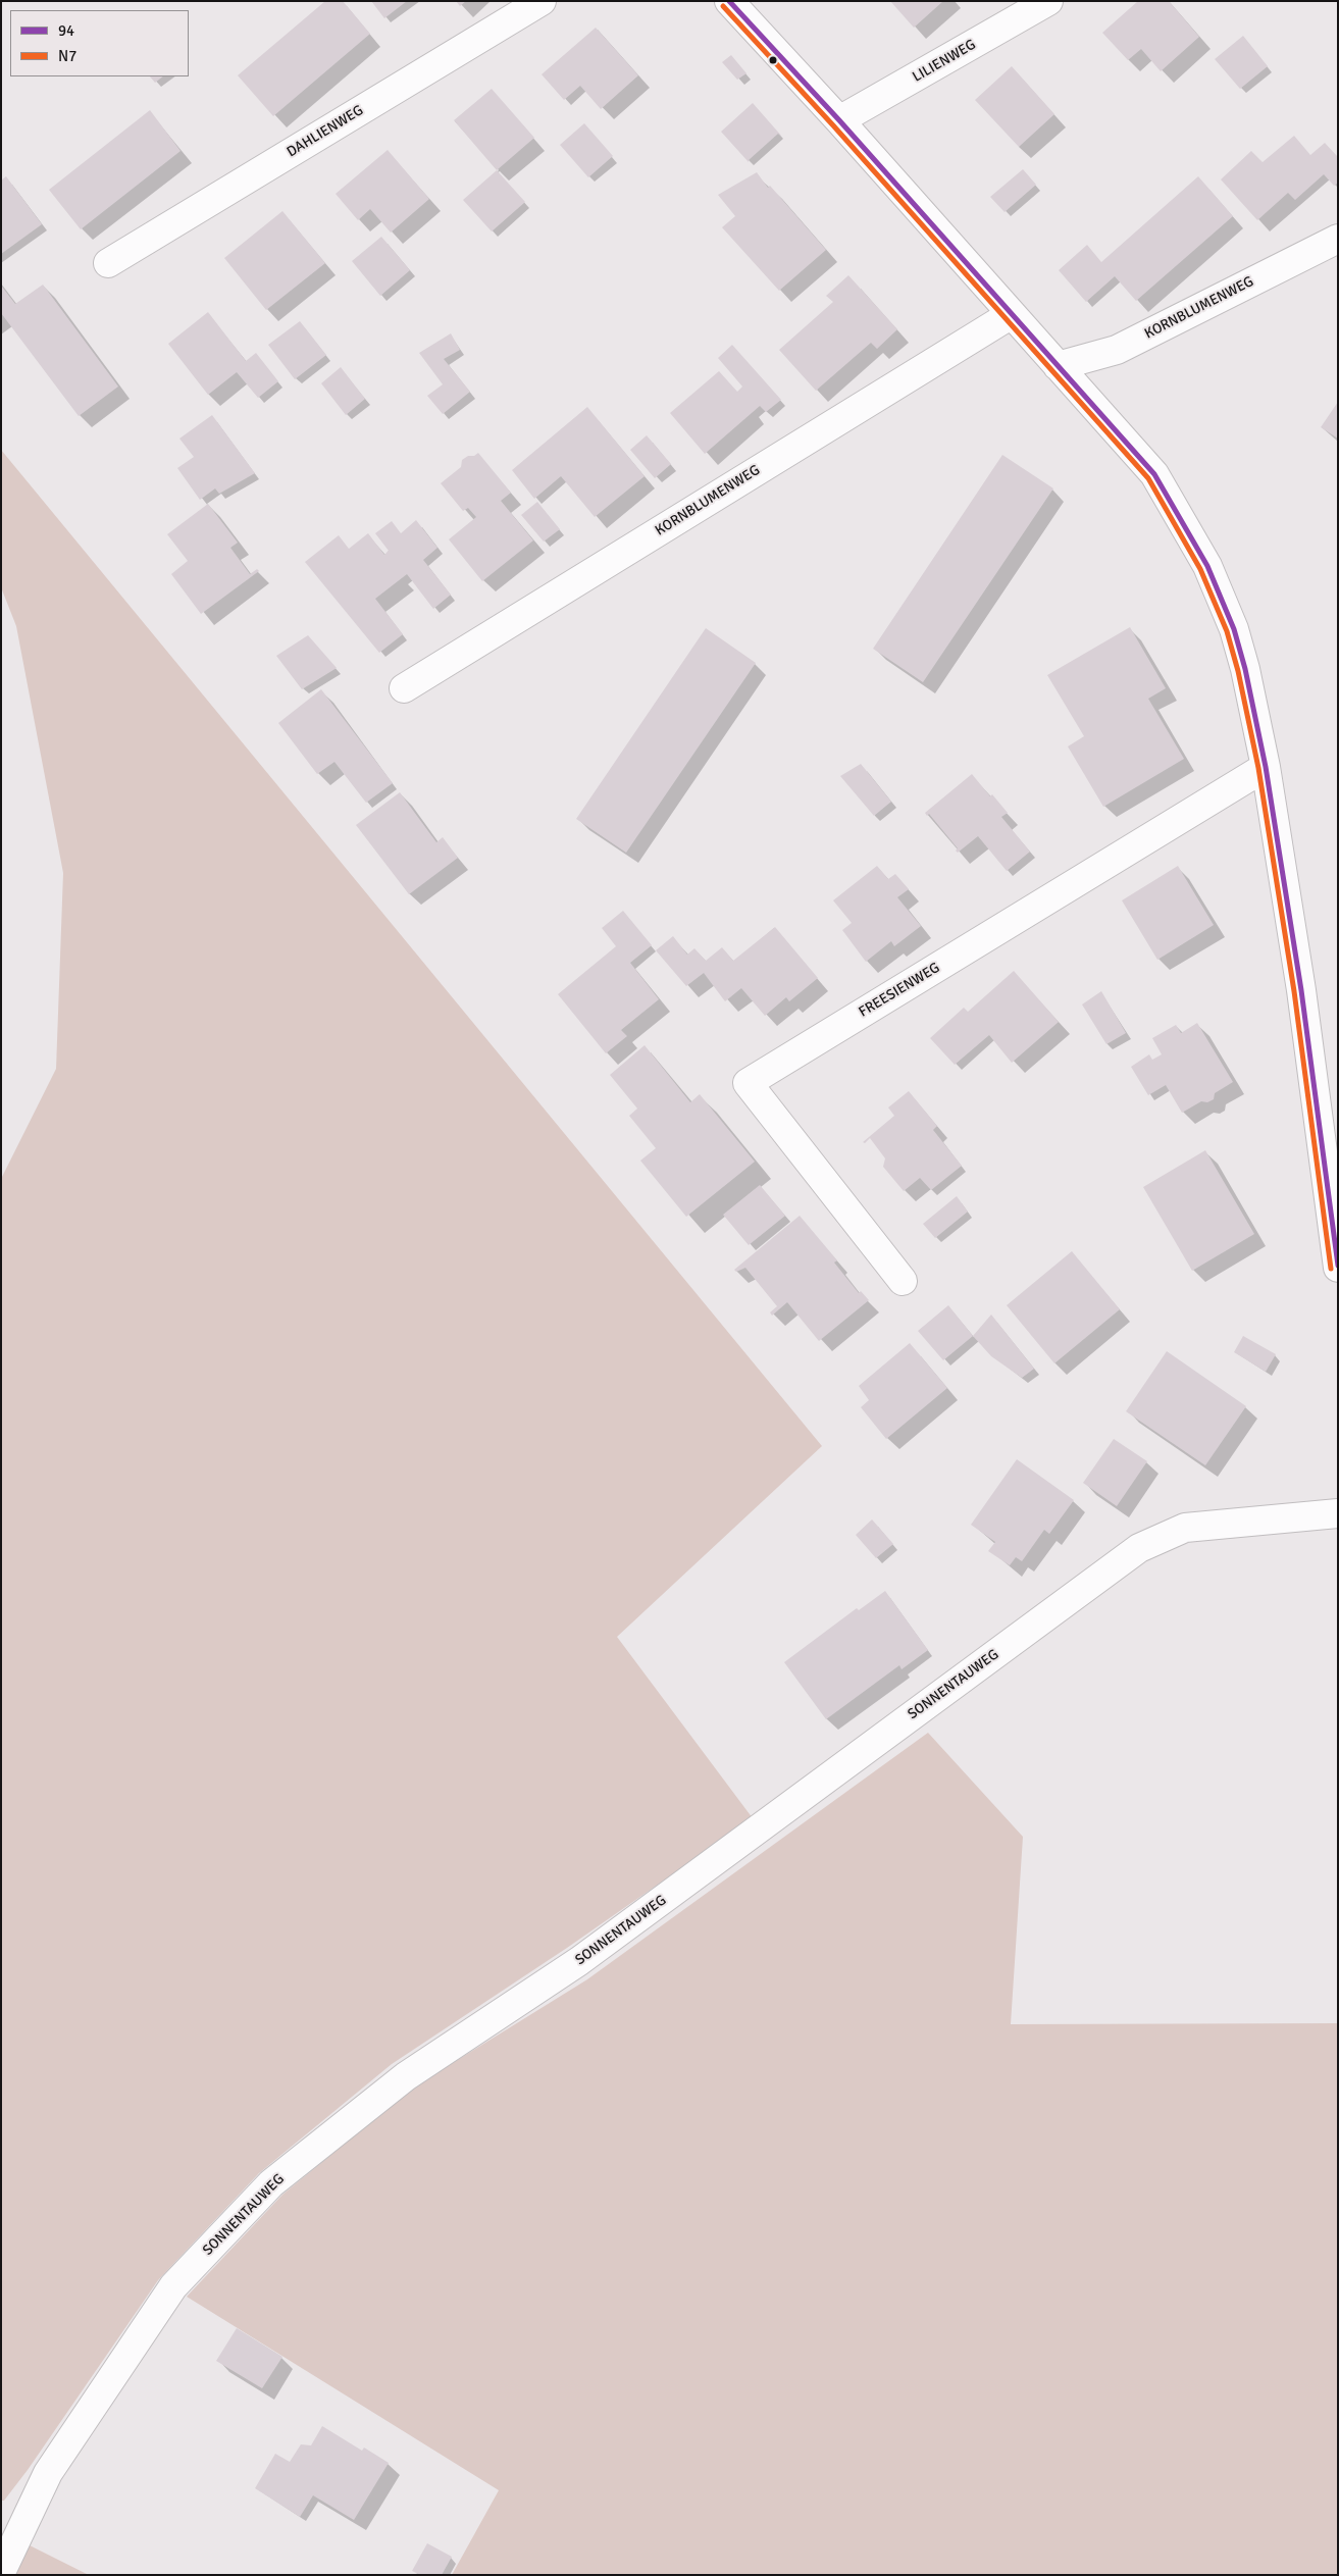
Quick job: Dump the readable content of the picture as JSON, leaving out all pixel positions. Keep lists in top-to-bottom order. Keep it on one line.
{"streets":{"street":["LILIENWEG","DAHLIENWEG","KORNBLUMENWEG","FREESIENWEG","SONNENTAUWEG"]},"lines":["transit line 94","transit line N7"],"legend":["94","N7"]}
